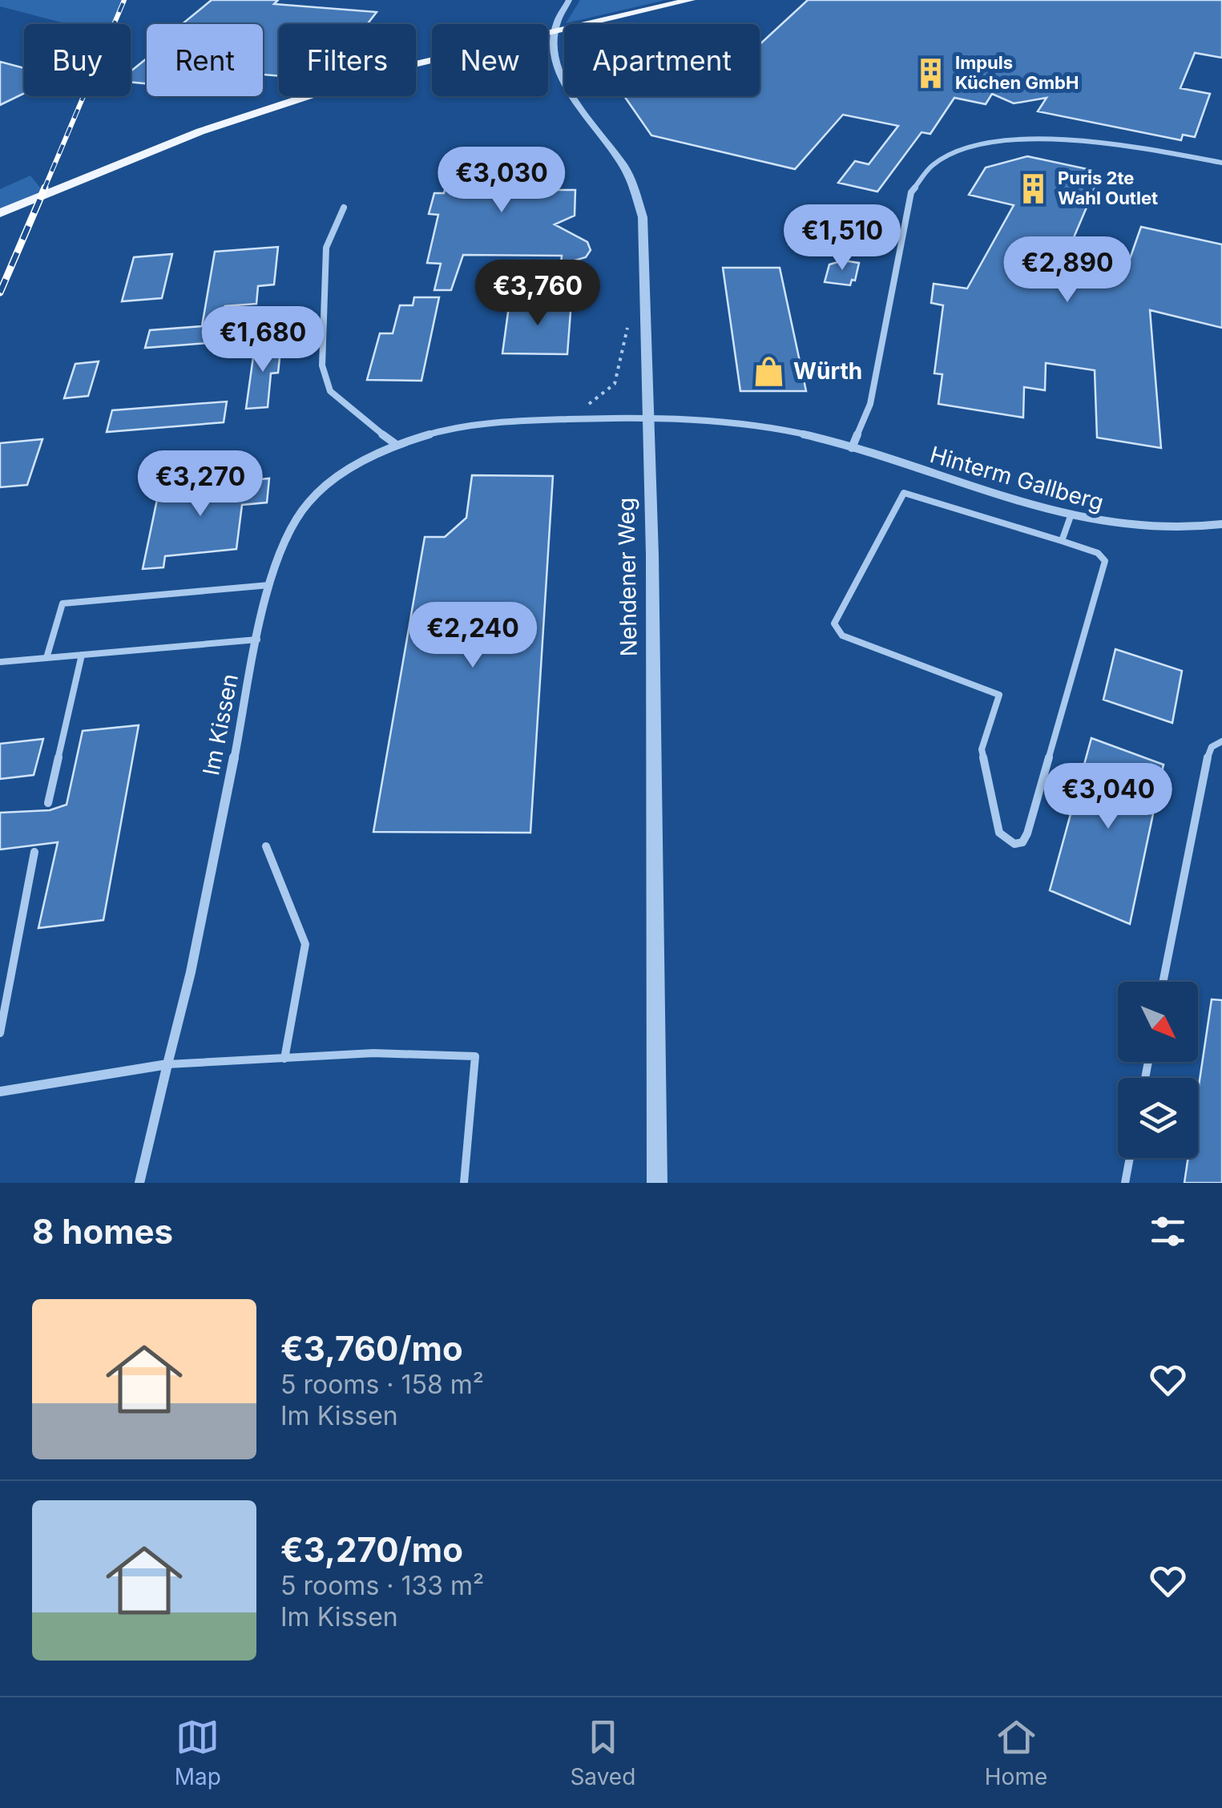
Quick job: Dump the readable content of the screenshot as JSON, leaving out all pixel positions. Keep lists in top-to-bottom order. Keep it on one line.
{"streets":{"street":["Hinterm Gallberg","Nehdener Weg","Im Kissen"]},"crossings":[["Hinterm Gallberg","Nehdener Weg"],["Hinterm Gallberg","Im Kissen"],["Nehdener Weg","Im Kissen"]],"places":{"building":["Impuls Küchen GmbH","Puris 2te Wahl Outlet"],"shop":["Würth"]},"north":"bottom right","page":{"chip":["Buy","Rent","Filters","New","Apartment"],"price":["€3,030","€1,510","€2,890","€3,760","€1,680","€3,270","€2,240","€3,040"],"heading":"8 homes","list":[{"name":"€3,760/mo","note":"5 rooms · 158 m² · Im Kissen"},{"name":"€3,270/mo","note":"5 rooms · 133 m² · Im Kissen"}],"tabs":["Map","Saved","Home"]}}
